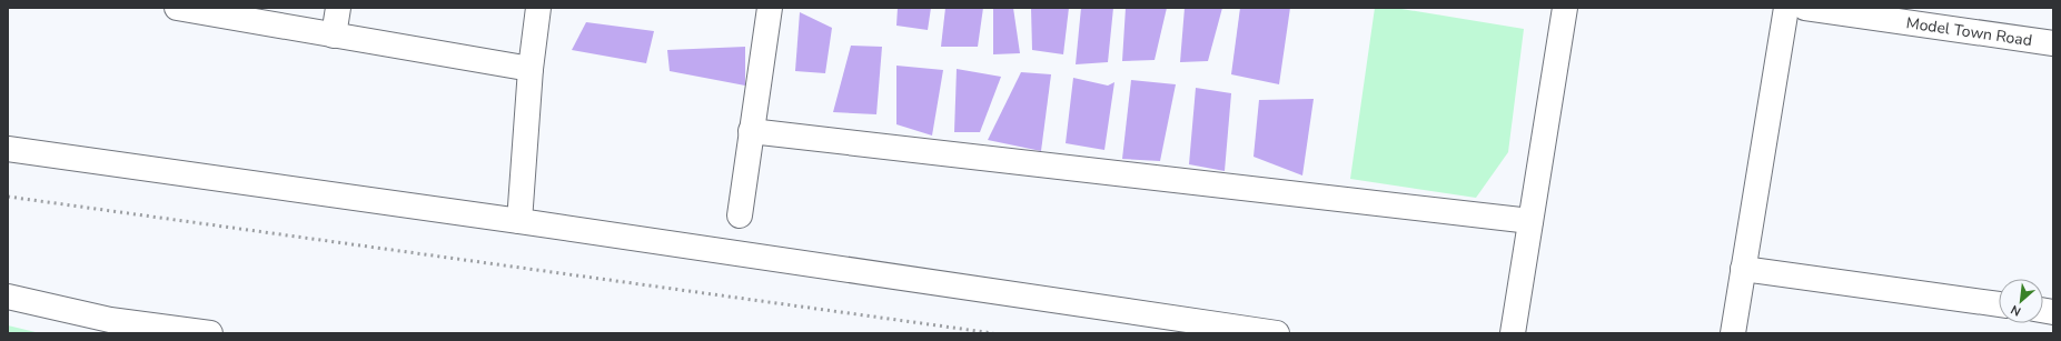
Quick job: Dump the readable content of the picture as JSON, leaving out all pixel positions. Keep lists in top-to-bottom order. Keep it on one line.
{"streets":{"street":["Model Town Road"]},"north":"bottom left"}
